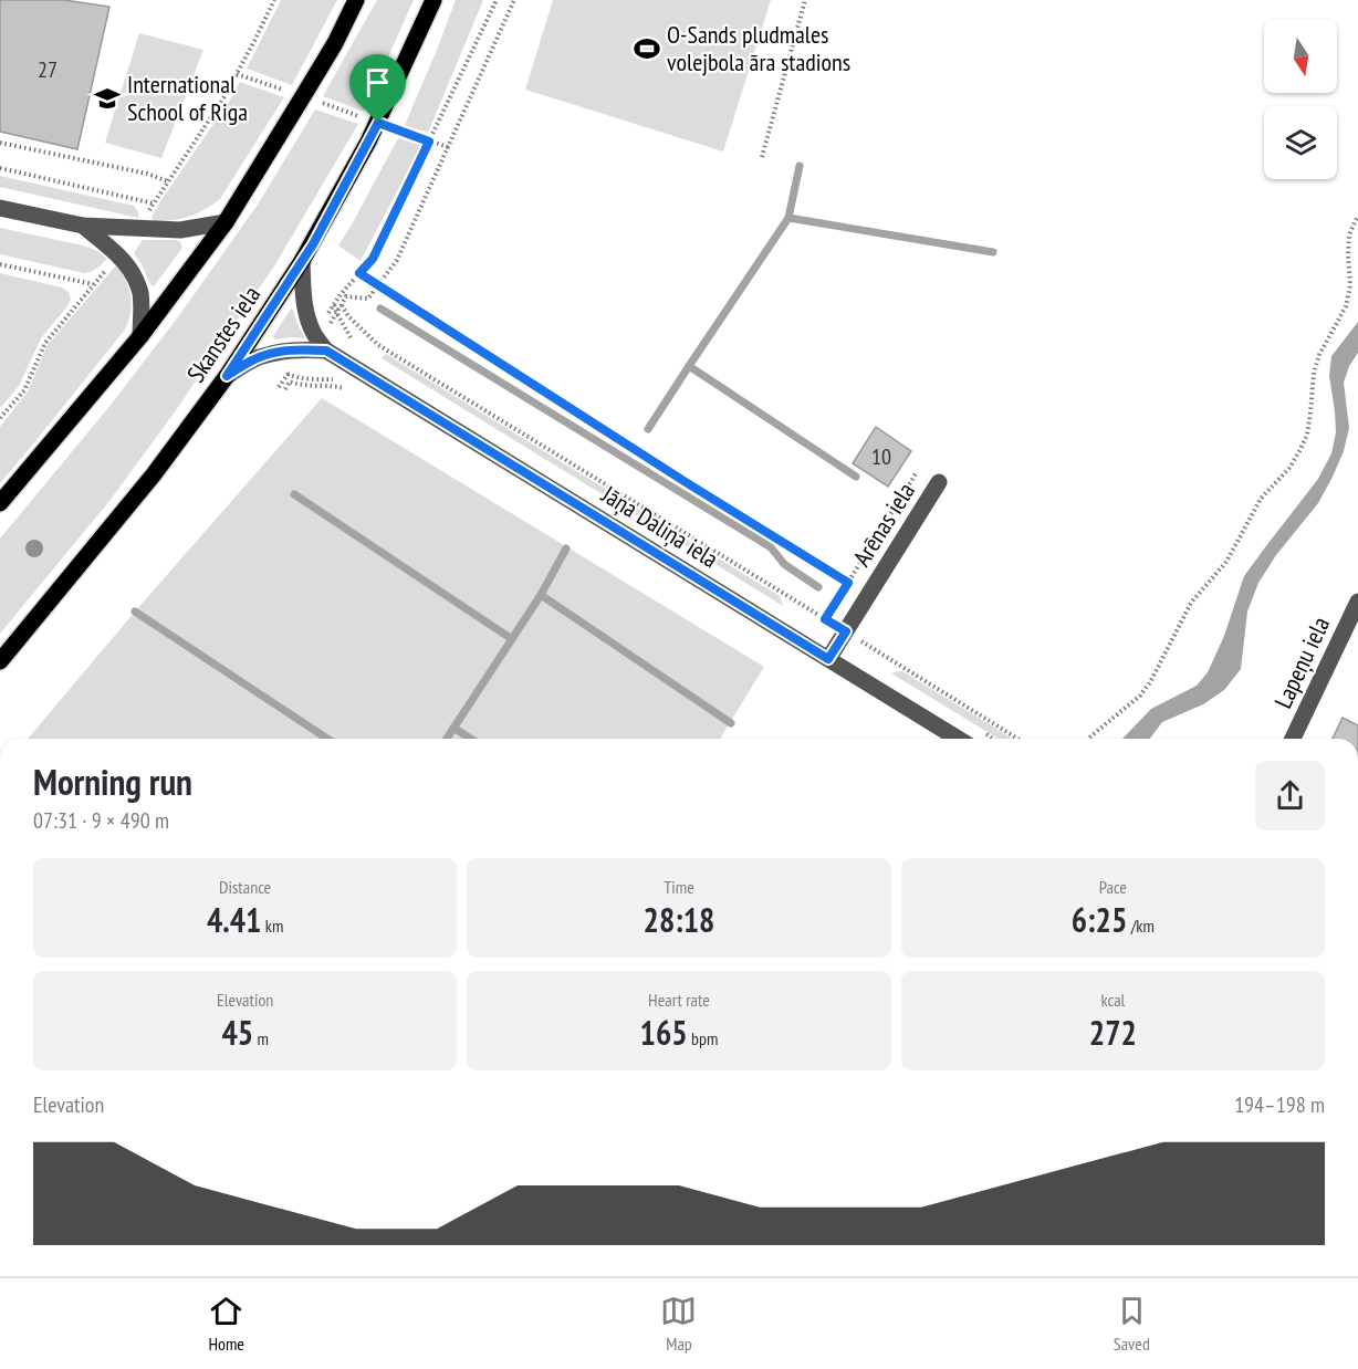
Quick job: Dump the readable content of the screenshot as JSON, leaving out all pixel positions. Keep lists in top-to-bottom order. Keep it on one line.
{"streets":{"main road":["Skanstes iela"],"street":["Arēnas iela","Jāņa Daliņa iela","Lapeņu iela"]},"crossings":[["Skanstes iela","Jāņa Daliņa iela"],["Arēnas iela","Jāņa Daliņa iela"]],"places":{"sports":["O-Sands pludmales volejbola āra stadions"],"school or university":["International School of Riga"]},"house_numbers":["27","10"],"north":"bottom","page":{"heading":["Morning run","07:31 · 9 × 490 m"],"stats":[["Distance","4.41 km"],["Time","28:18"],["Pace","6:25 /km"],["Elevation","45 m"],["Heart rate","165 bpm"],["kcal","272"]],"chart":["Elevation","194–198 m"],"tabs":["Home","Map","Saved"]}}
